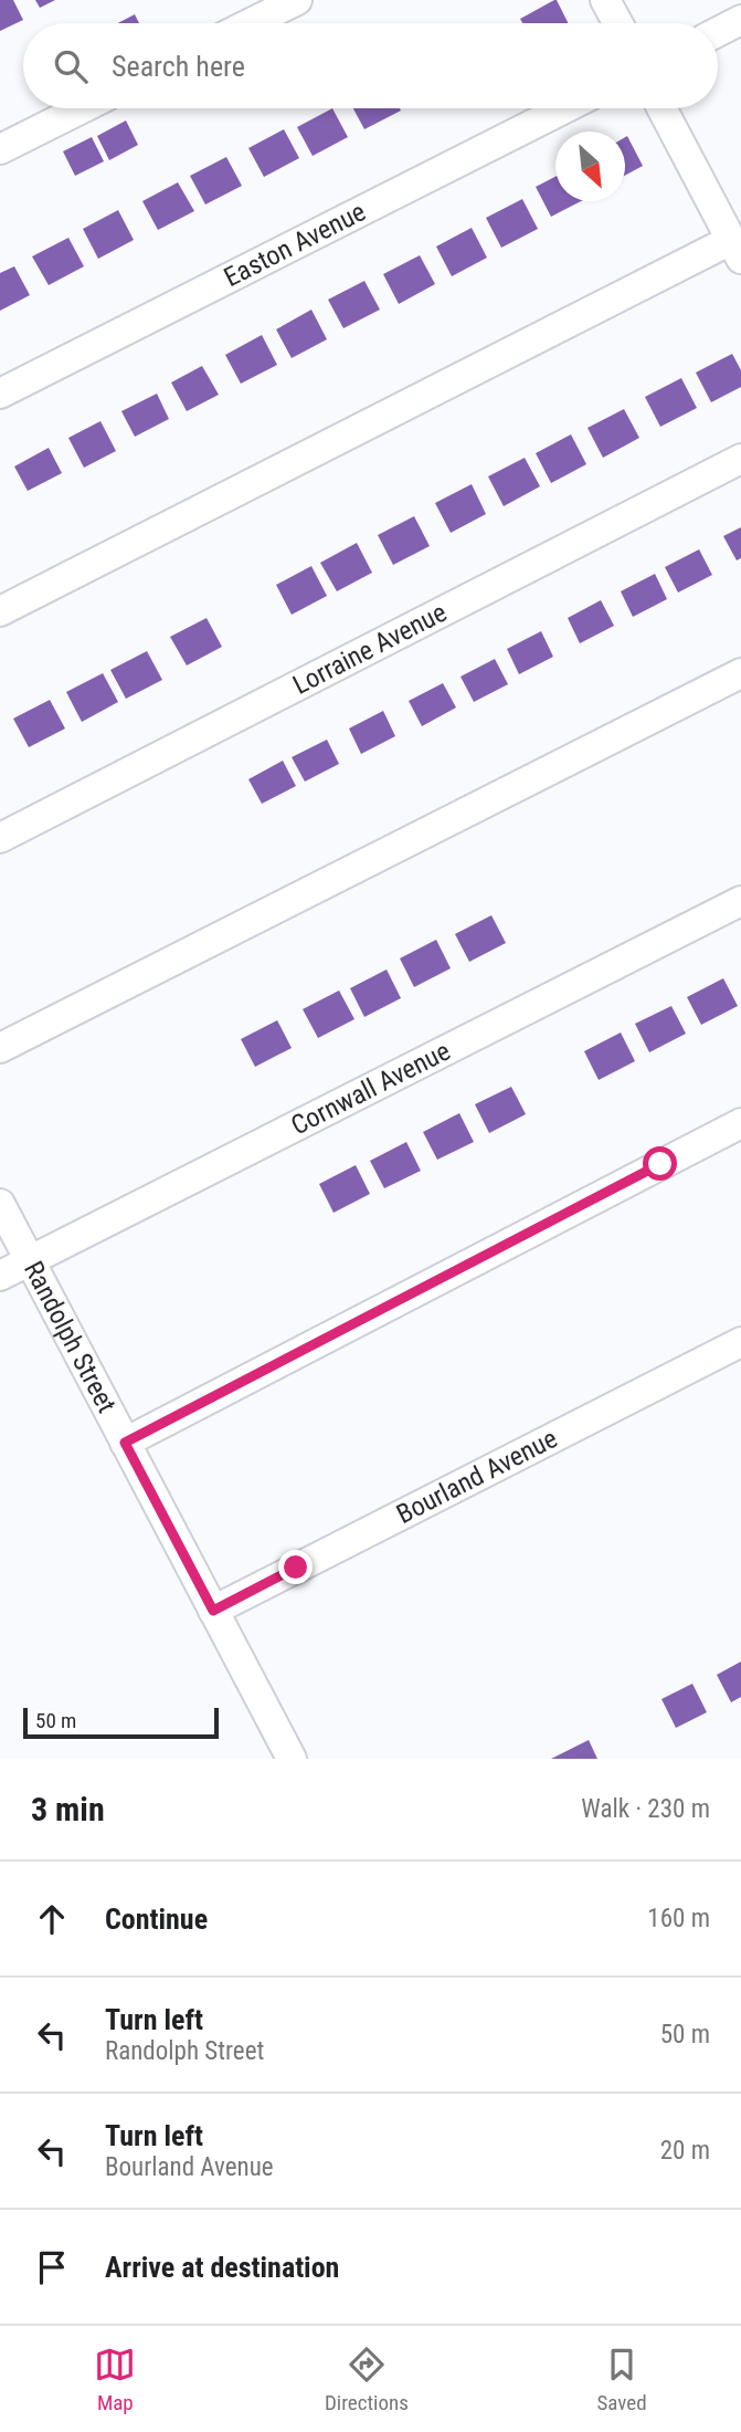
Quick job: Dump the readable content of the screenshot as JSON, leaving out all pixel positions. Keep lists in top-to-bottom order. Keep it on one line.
{"streets":{"street":["Easton Avenue","Lorraine Avenue","Cornwall Avenue","Randolph Street","Bourland Avenue"]},"crossings":[["Cornwall Avenue","Randolph Street"],["Randolph Street","Bourland Avenue"]],"scale_bar":"50 m","north":"bottom right","page":{"search":"Search here","scale":"50 m","heading":["3 min","Walk · 230 m"],"list":[["Continue","160 m"],["Turn left","Randolph Street","50 m"],["Turn left","Bourland Avenue","20 m"],"Arrive at destination"],"nav":["Map","Directions","Saved"]}}
